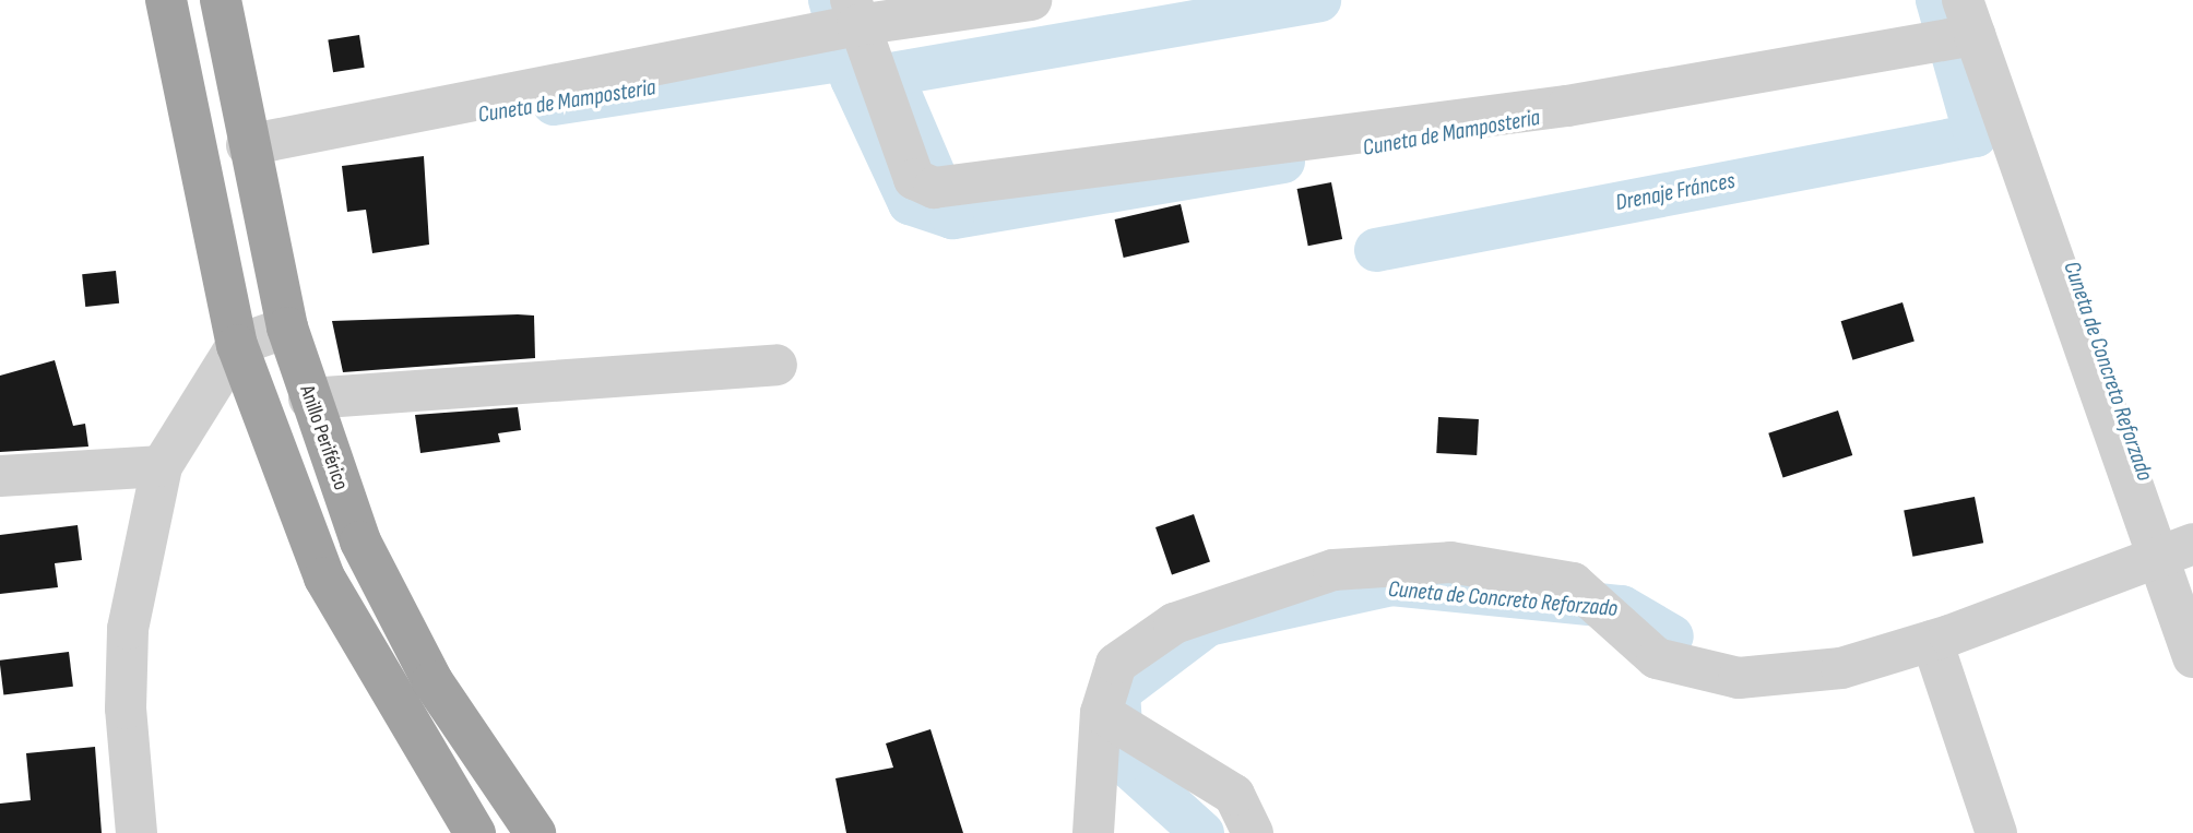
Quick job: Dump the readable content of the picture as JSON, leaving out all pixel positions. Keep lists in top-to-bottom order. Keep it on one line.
{"streets":{"highway":["Anillo Periférico"]},"water":["Cuneta de Mamposteria","Drenaje Fránces","Cuneta de Concreto Reforzado"]}
